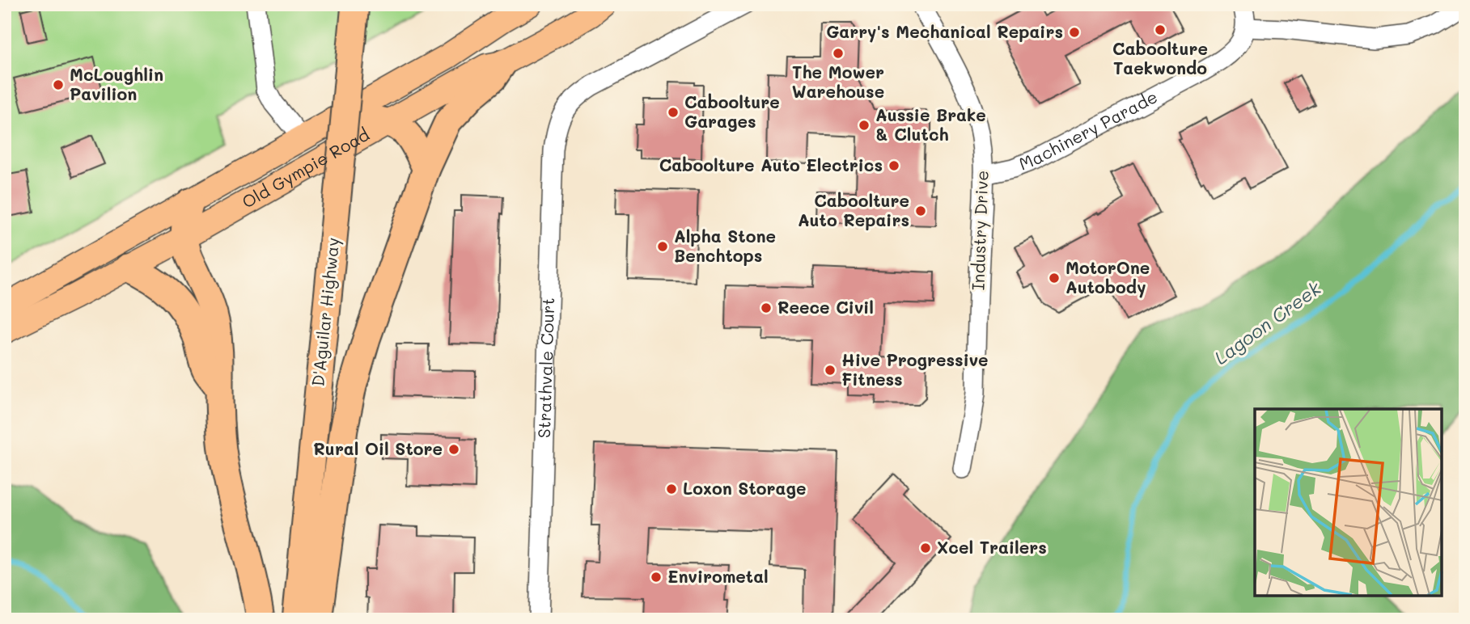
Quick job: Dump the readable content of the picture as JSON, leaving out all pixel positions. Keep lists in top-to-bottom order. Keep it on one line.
{"streets":{"highway":["D'Aguilar Highway"],"main road":["Old Gympie Road"],"street":["Machinery Parade","Industry Drive","Strathvale Court"]},"crossings":[["Machinery Parade","Industry Drive"]],"water":["Lagoon Creek"],"places":["Caboolture Taekwondo","Garry's Mechanical Repairs","The Mower Warehouse","McLoughlin Pavilion","Caboolture Garages","Aussie Brake & Clutch","Caboolture Auto Electrics","Caboolture Auto Repairs","Alpha Stone Benchtops","MotorOne Autobody","Reece Civil","Hive Progressive Fitness","Rural Oil Store","Loxon Storage","Xcel Trailers","Envirometal"]}
